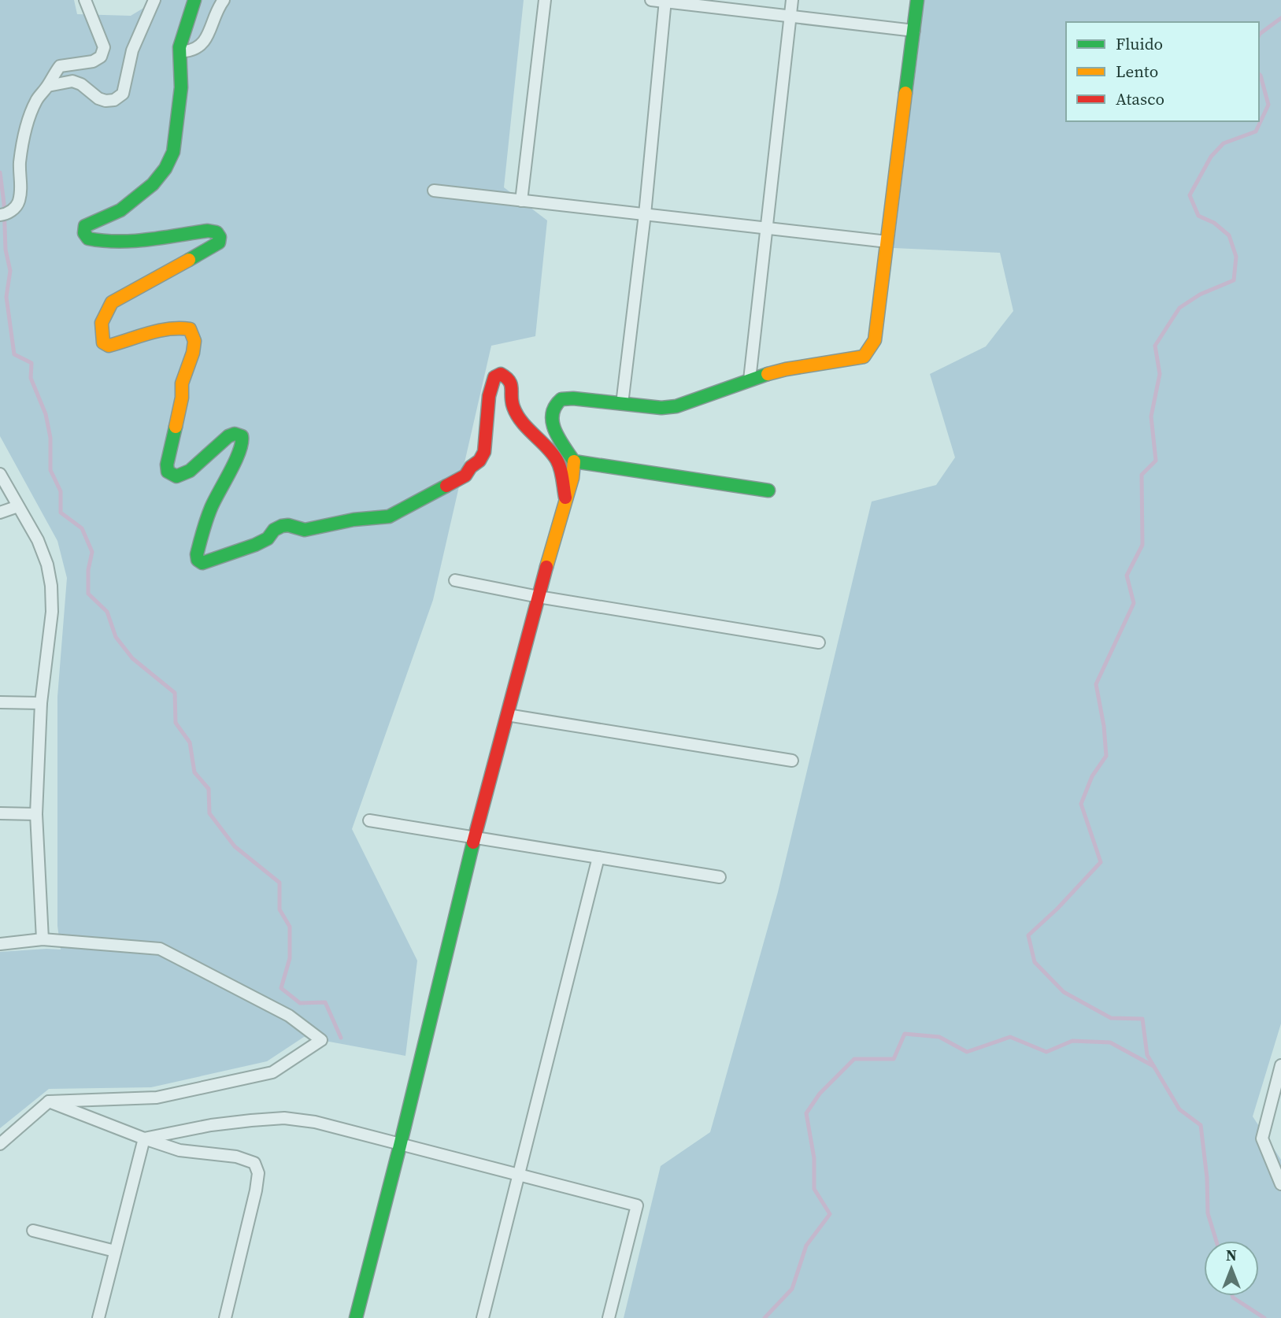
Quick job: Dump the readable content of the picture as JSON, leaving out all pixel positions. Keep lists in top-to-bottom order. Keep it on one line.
{"legend":["Fluido","Lento","Atasco"],"north":"top"}
